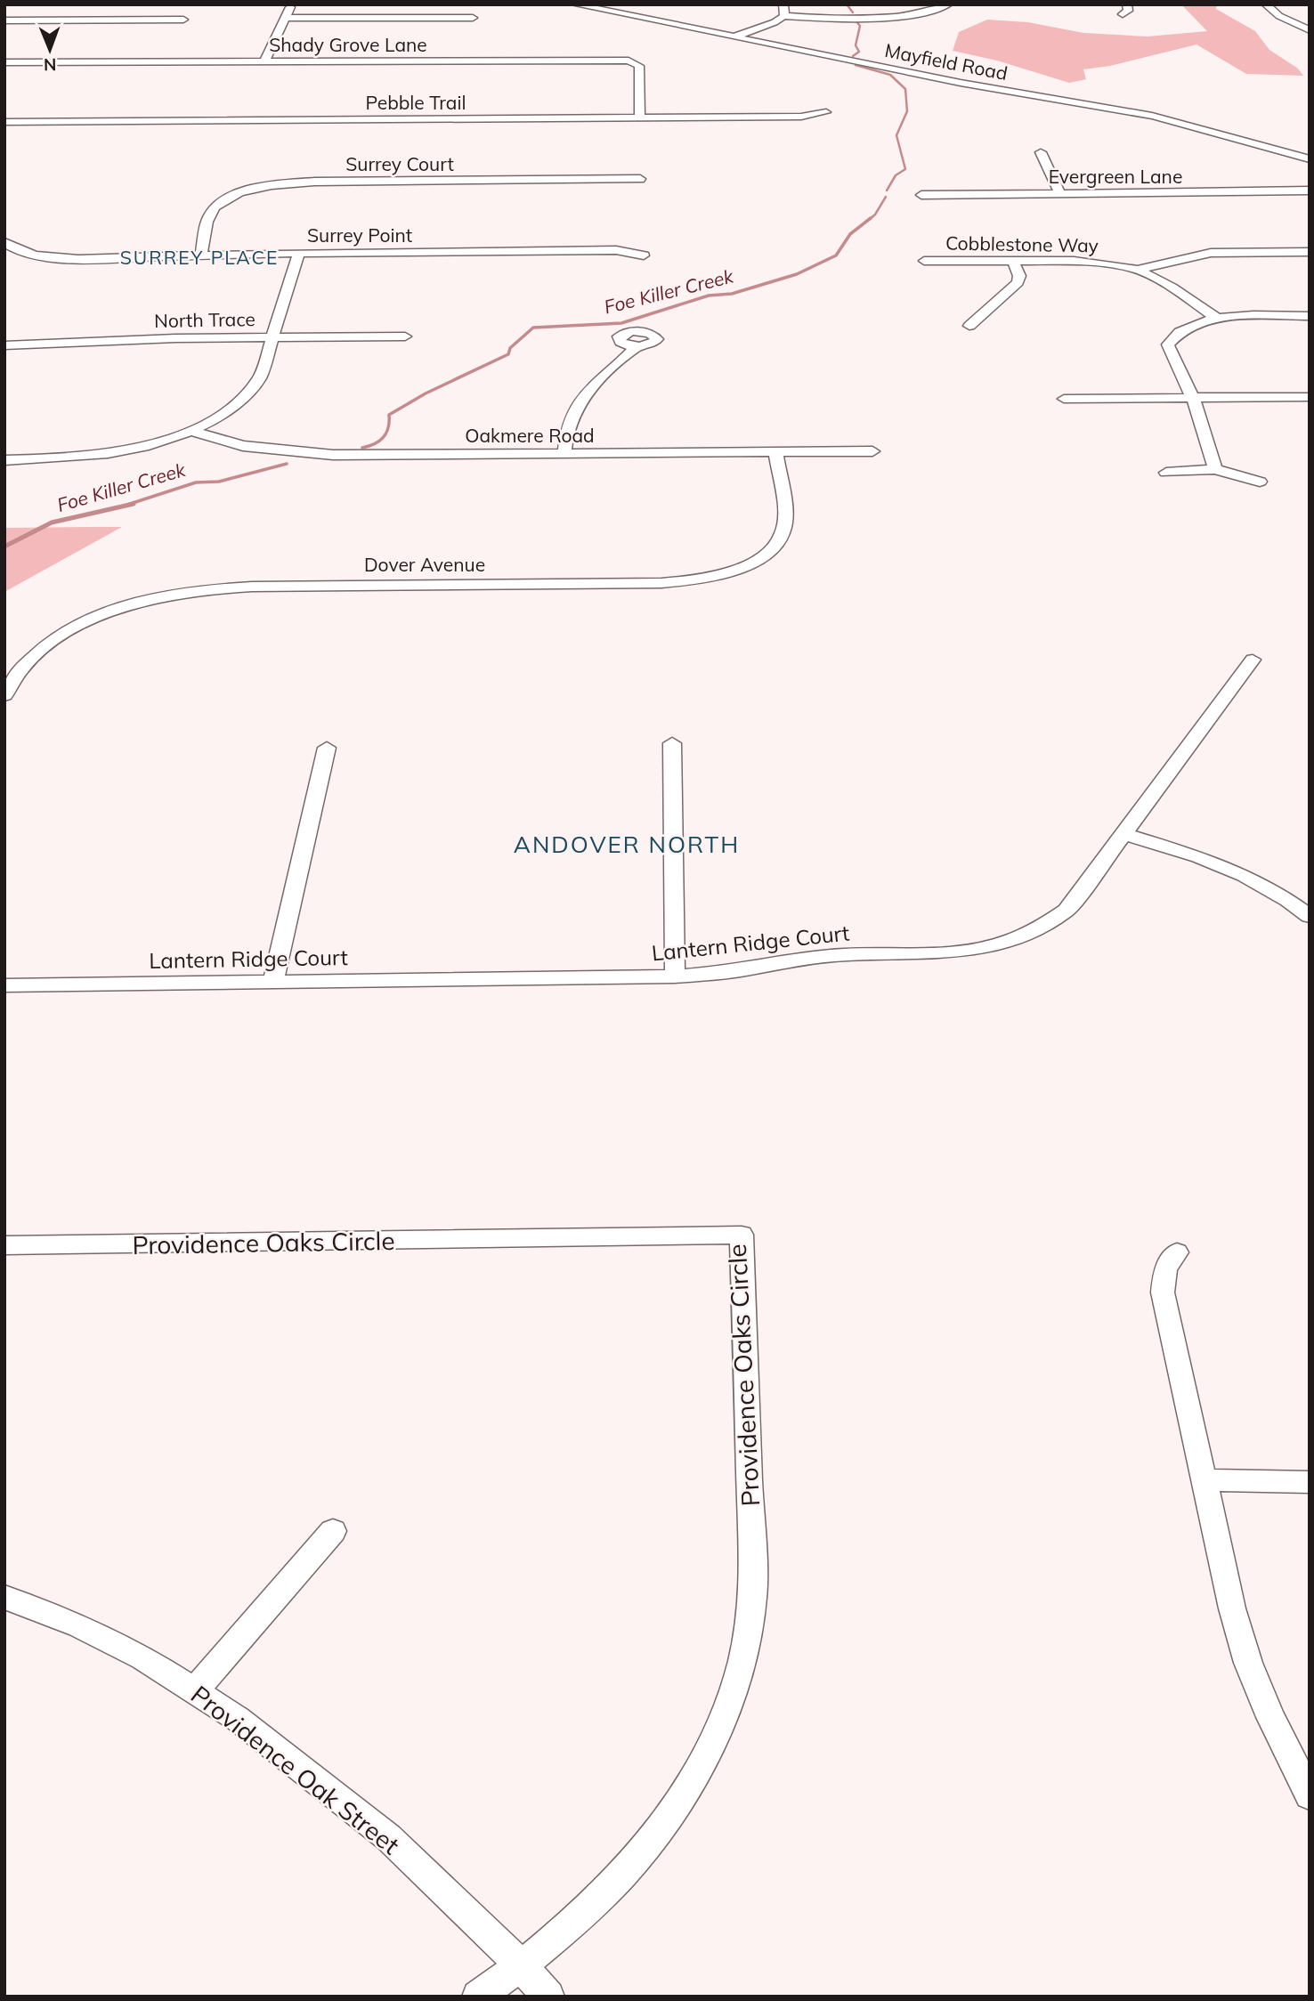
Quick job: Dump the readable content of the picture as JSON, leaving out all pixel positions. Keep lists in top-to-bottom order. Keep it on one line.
{"streets":{"street":["Shady Grove Lane","Mayfield Road","Pebble Trail","Surrey Court","Evergreen Lane","Surrey Point","Cobblestone Way","North Trace","Oakmere Road","Dover Avenue","Lantern Ridge Court","Providence Oaks Circle","Providence Oak Street"]},"crossings":[["Shady Grove Lane","Pebble Trail"],["Surrey Court","Surrey Point"],["Oakmere Road","Dover Avenue"],["Providence Oaks Circle","Providence Oak Street"]],"districts":["SURREY PLACE","ANDOVER NORTH"],"water":["Foe Killer Creek"],"north":"bottom"}
